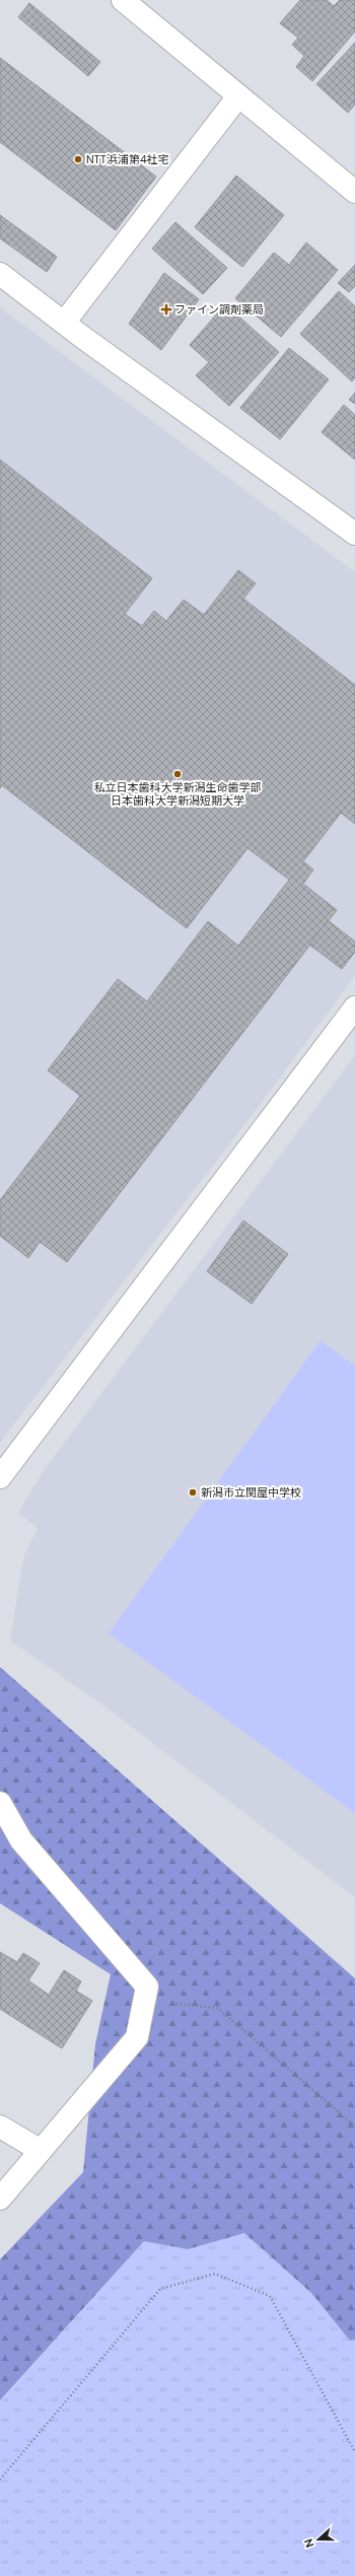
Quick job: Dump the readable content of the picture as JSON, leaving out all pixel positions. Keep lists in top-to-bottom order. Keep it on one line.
{"places":{"other":["NTT浜浦第4社宅","私立日本歯科大学新潟生命歯学部 日本歯科大学新潟短期大学","新潟市立関屋中学校"],"health":["ファイン調剤薬局"]},"north":"left"}
